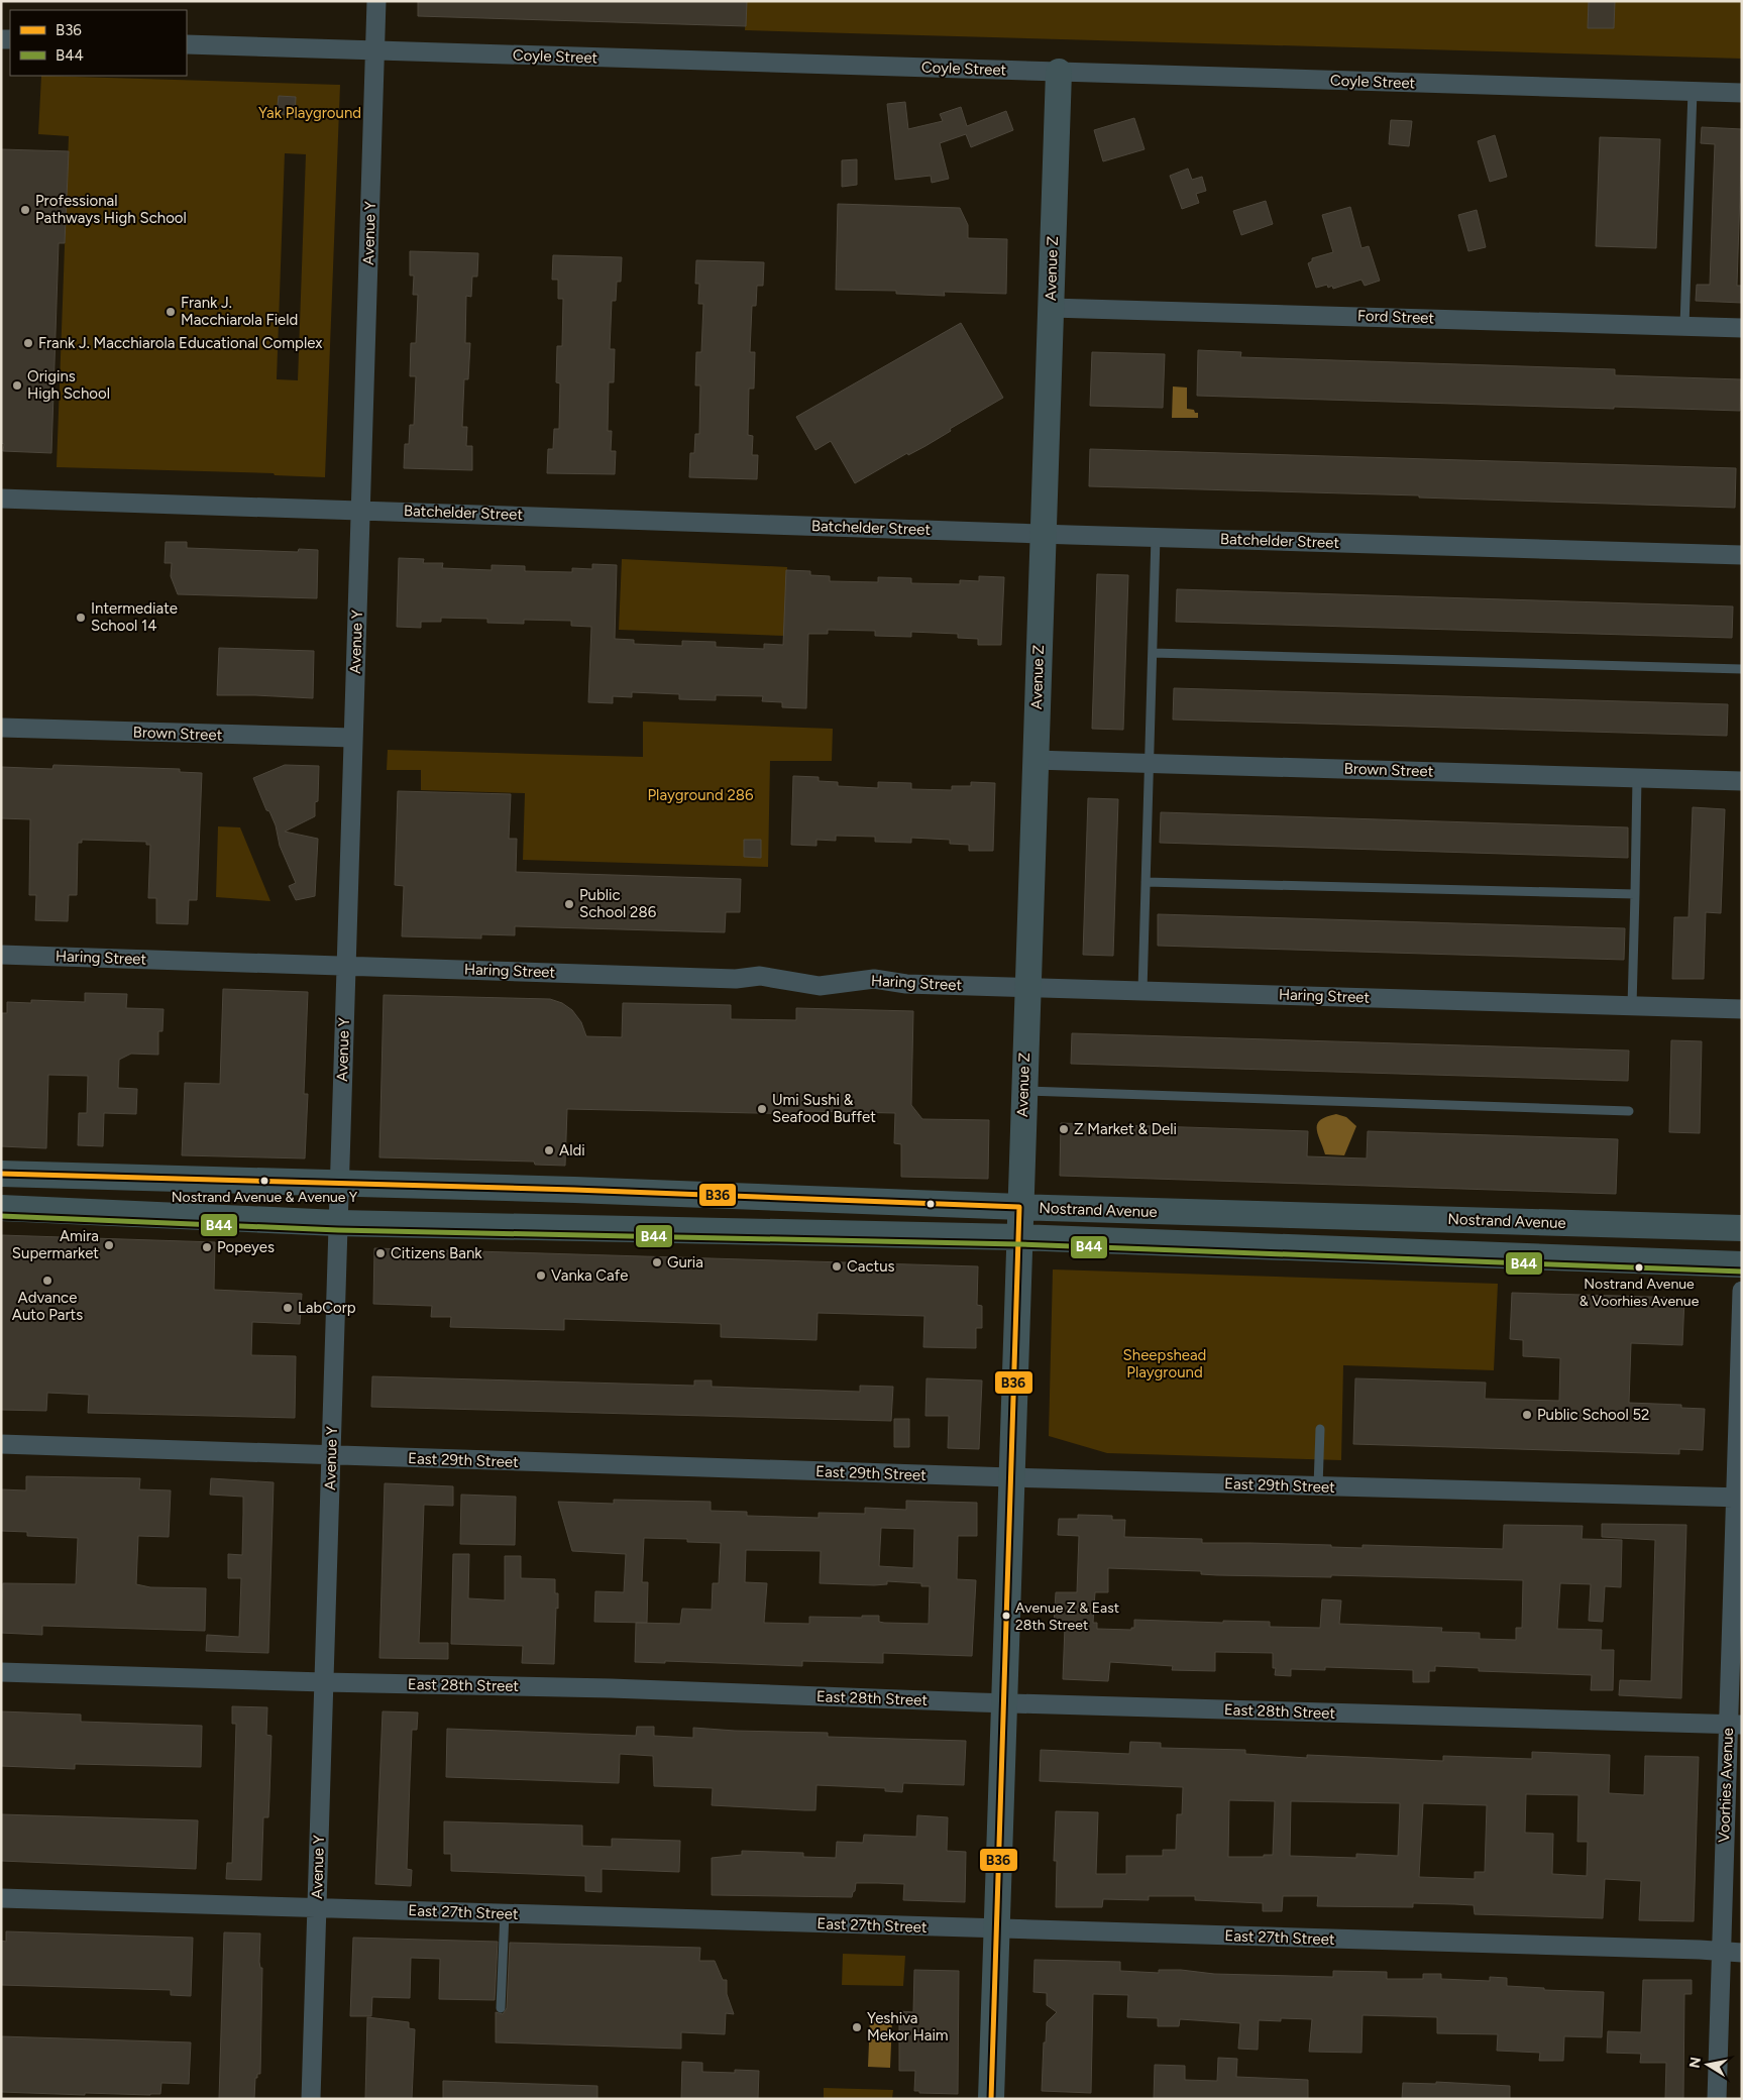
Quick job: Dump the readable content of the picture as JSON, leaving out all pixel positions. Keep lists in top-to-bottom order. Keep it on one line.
{"streets":{"main road":["Avenue Z","Nostrand Avenue"],"street":["Coyle Street","Avenue Y","Ford Street","Batchelder Street","Brown Street","Haring Street","East 29th Street","East 28th Street","Voorhies Avenue","East 27th Street"]},"crossings":[["Coyle Street","Avenue Y"],["Coyle Street","Avenue Z"],["Avenue Y","Batchelder Street"],["Avenue Y","Brown Street"],["Avenue Y","Haring Street"],["Avenue Y","Nostrand Avenue"],["Avenue Y","East 29th Street"],["Avenue Y","East 28th Street"],["Avenue Y","East 27th Street"],["Avenue Z","Ford Street"],["Avenue Z","Batchelder Street"],["Avenue Z","Brown Street"],["Avenue Z","Haring Street"],["Avenue Z","Nostrand Avenue"],["Avenue Z","East 29th Street"],["Avenue Z","East 28th Street"],["Avenue Z","East 27th Street"],["East 29th Street","Voorhies Avenue"],["East 28th Street","Voorhies Avenue"],["Voorhies Avenue","East 27th Street"]],"parks":["Yak Playground","Playground 286","Sheepshead Playground"],"places":["Professional Pathways High School","Frank J. Macchiarola Field","Frank J. Macchiarola Educational Complex","Origins High School","Intermediate School 14","Public School 286","Umi Sushi & Seafood Buffet","Z Market & Deli","Aldi","Nostrand Avenue & Avenue Y","Amira Supermarket","Popeyes","Citizens Bank","Guria","Cactus","Nostrand Avenue & Voorhies Avenue","Vanka Cafe","Advance Auto Parts","LabCorp","Public School 52","Avenue Z & East 28th Street","Yeshiva Mekor Haim"],"lines":["transit line B36","transit line B44"],"legend":["B36","B44"],"north":"left"}
